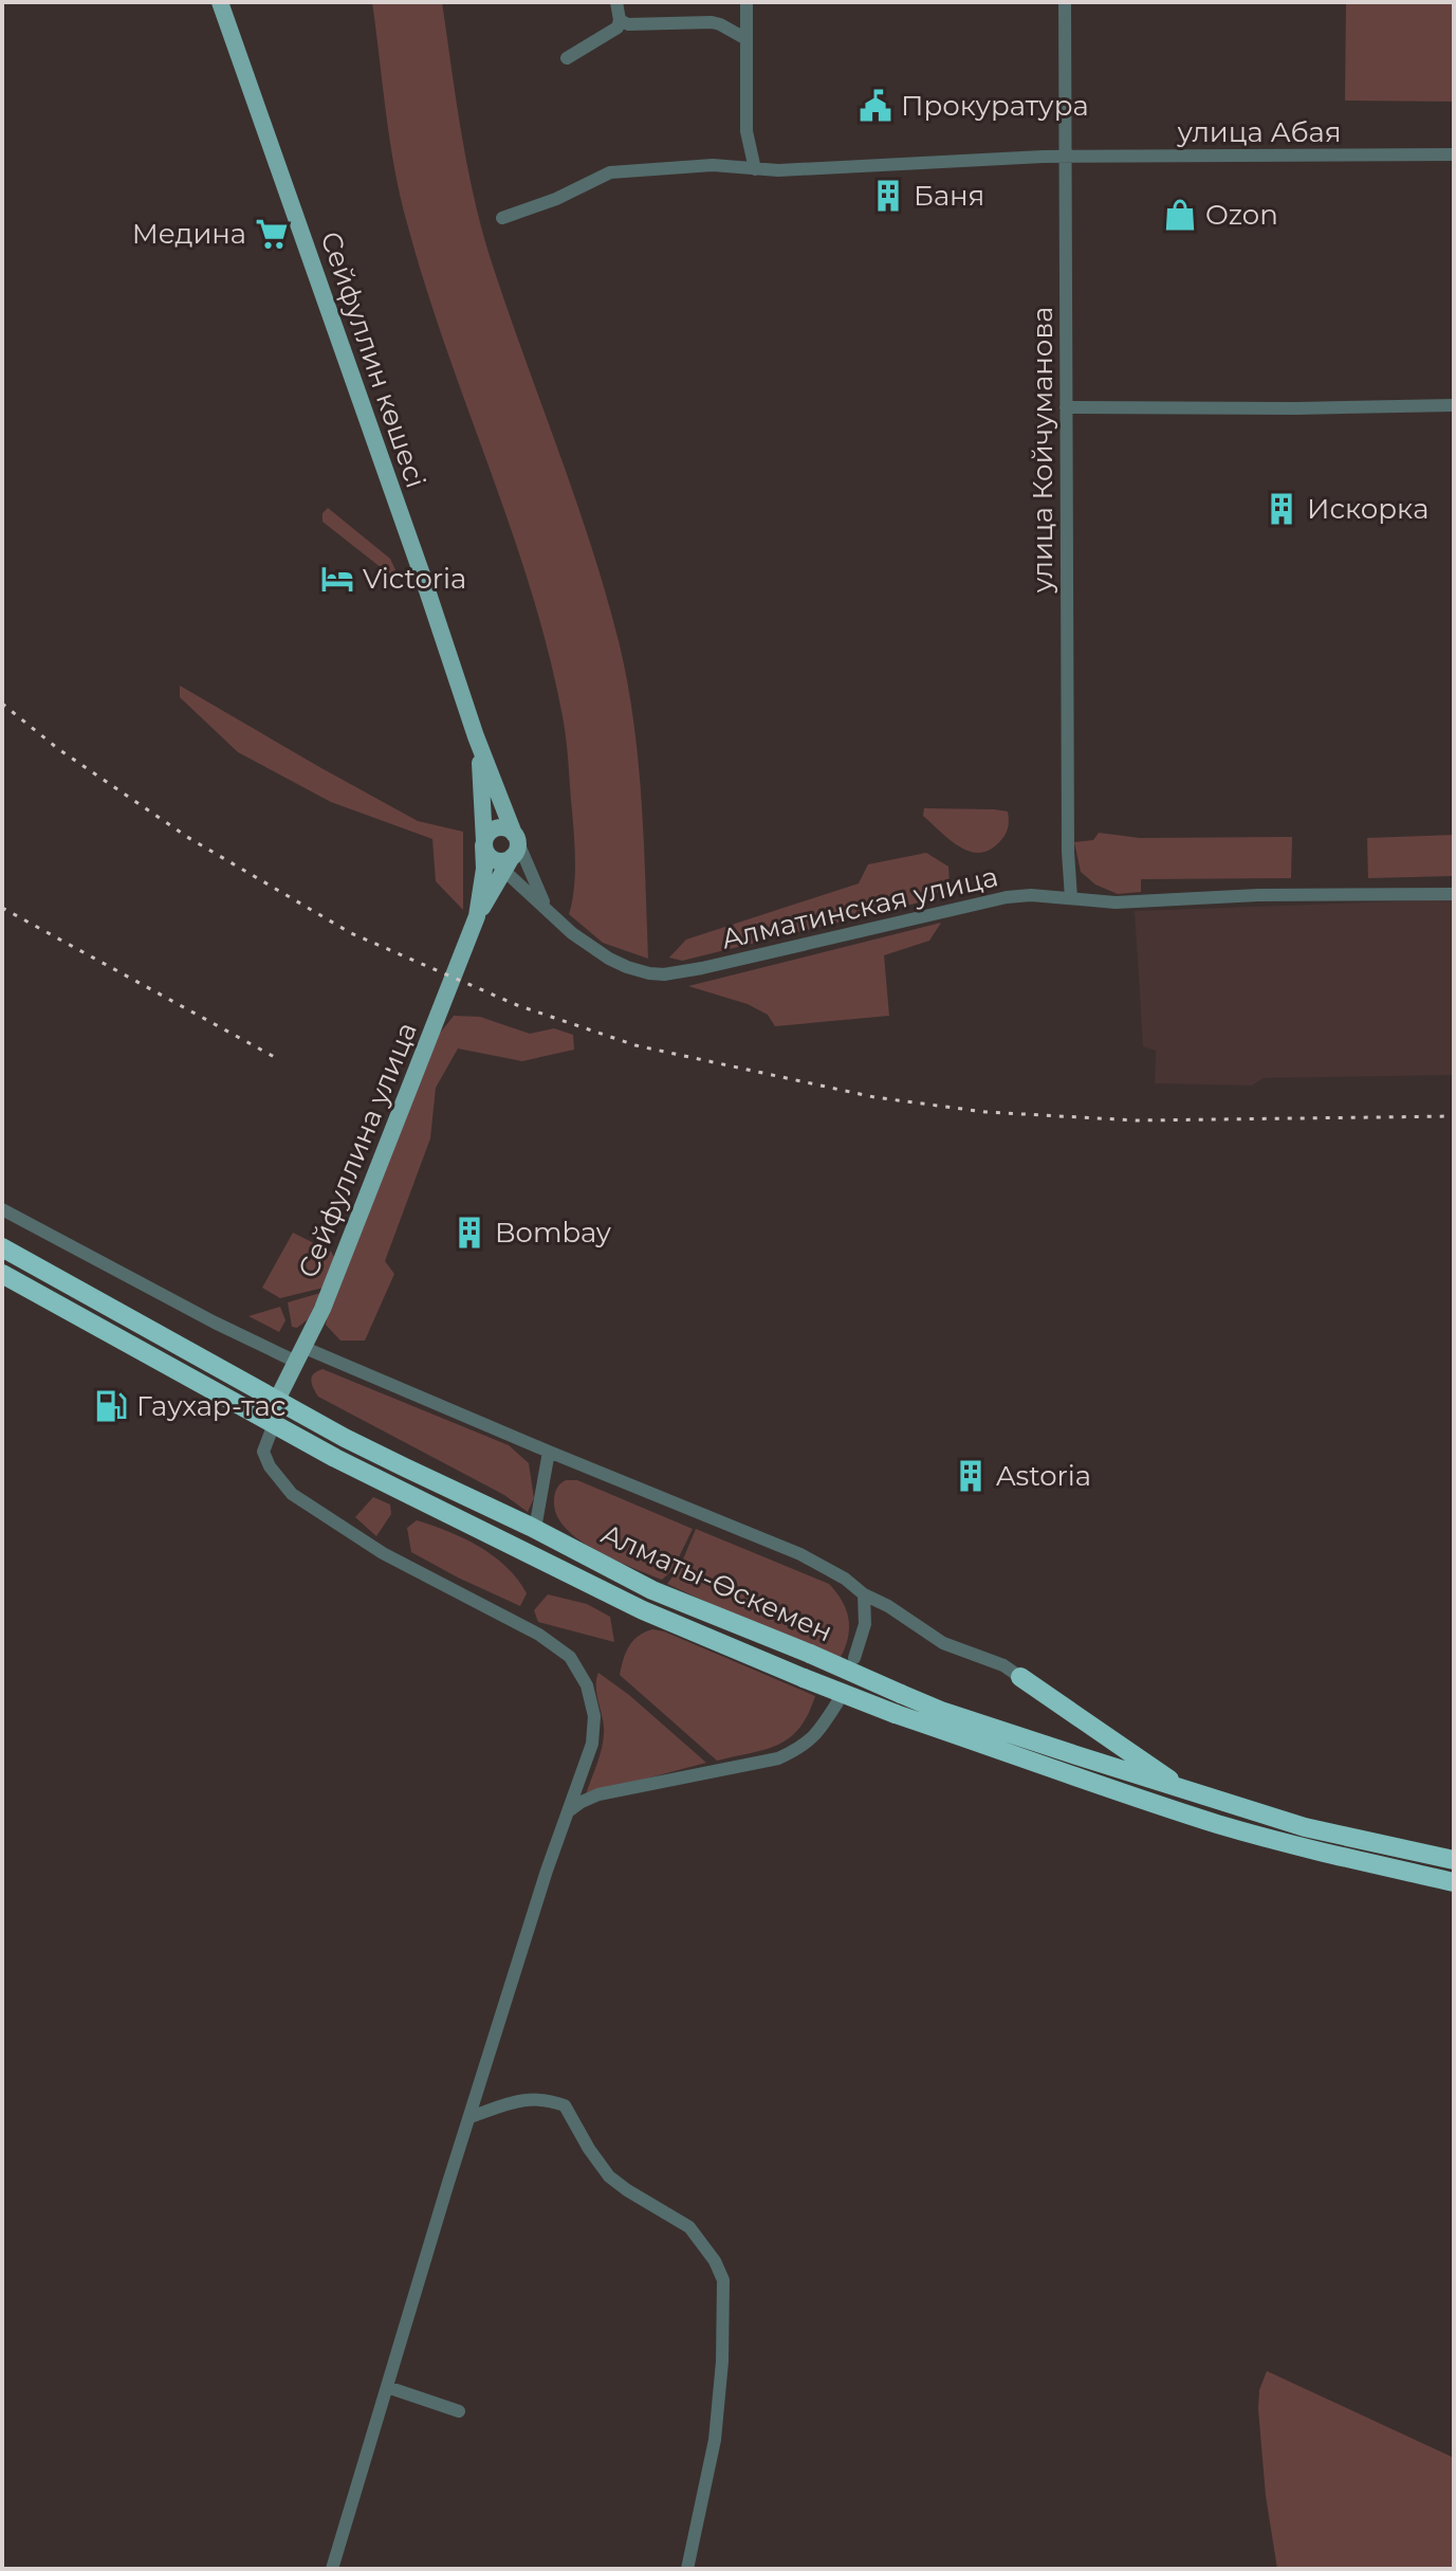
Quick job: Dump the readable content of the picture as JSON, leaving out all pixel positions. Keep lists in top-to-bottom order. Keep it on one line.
{"streets":{"highway":["Алматы-Өскемен"],"main road":["Сейфуллин көшесі","Сейфуллина улица"],"street":["улица Абая","улица Койчуманова","Алматинская улица"]},"crossings":[["улица Абая","улица Койчуманова"],["улица Койчуманова","Алматинская улица"],["Сейфуллина улица","Алматы-Өскемен"]],"places":{"public building":["Прокуратура"],"building":["Баня","Искоркa","Bombay","Astoria"],"shop":["Ozon"],"supermarket":["Медина"],"hotel":["Victoria"],"fuel station":["Гаухар-тас"]}}
